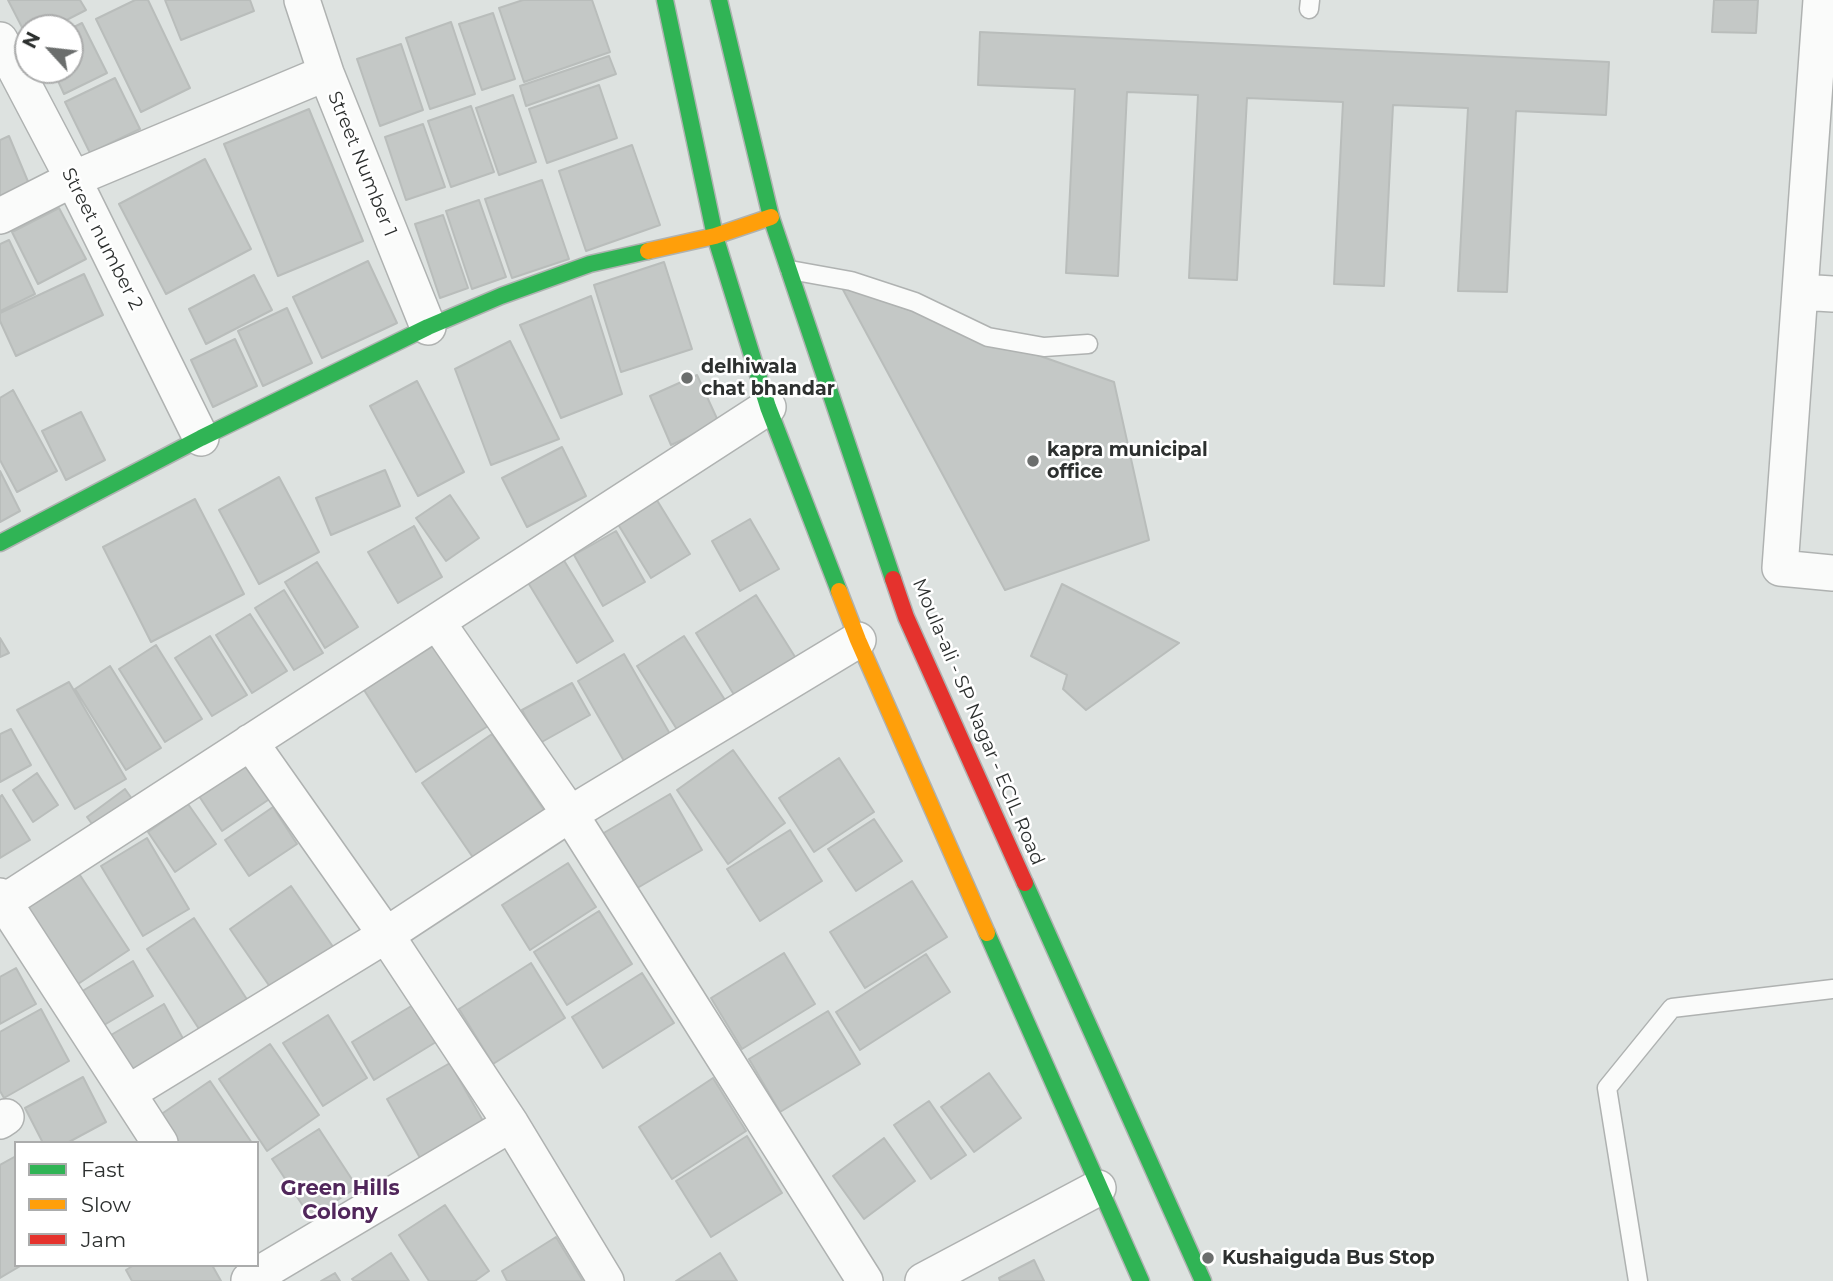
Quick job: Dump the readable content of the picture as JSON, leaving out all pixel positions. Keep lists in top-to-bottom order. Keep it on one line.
{"streets":{"main road":["Moula-ali - SP Nagar - ECIL Road"],"street":["Street Number 1","Street number 2"]},"districts":["Green Hills Colony"],"places":["delhiwala chat bhandar","kapra municipal office","Kushaiguda Bus Stop"],"legend":["Fast","Slow","Jam"],"north":"top left"}
